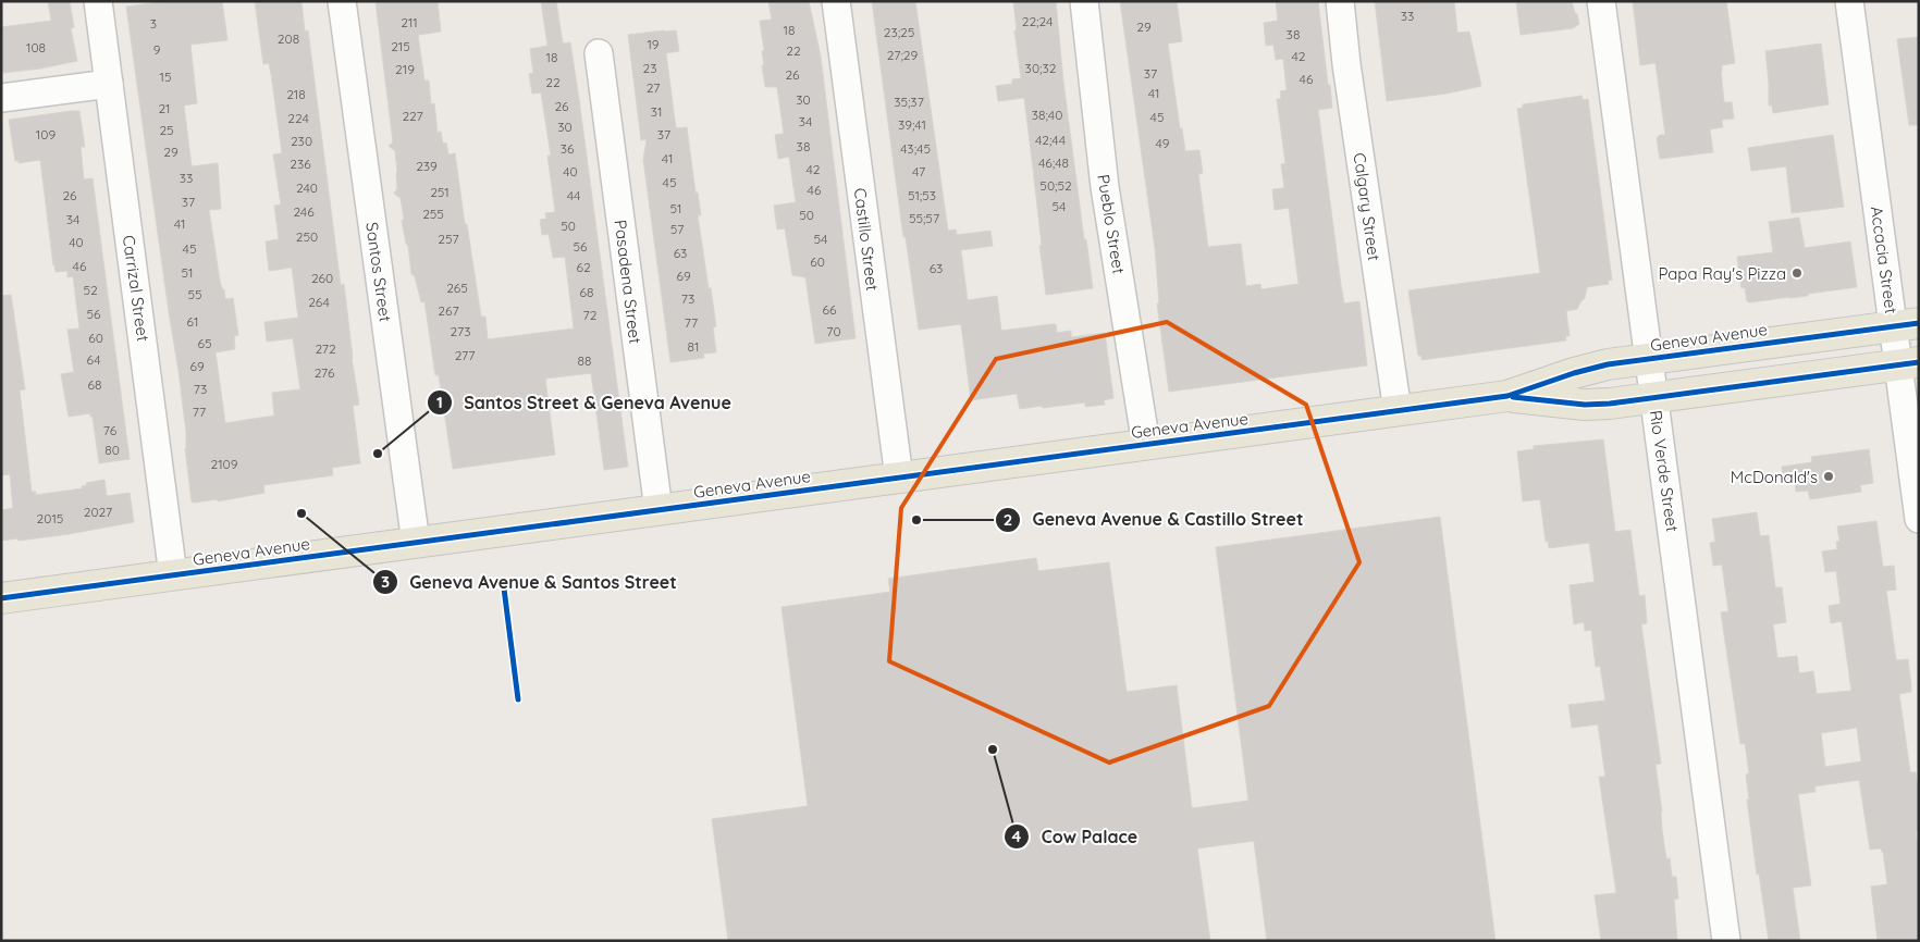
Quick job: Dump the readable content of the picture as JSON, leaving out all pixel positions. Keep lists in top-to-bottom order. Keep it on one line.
{"streets":{"main road":["Geneva Avenue"],"street":["Calgary Street","Pueblo Street","Castillo Street","Accacia Street","Santos Street","Pasadena Street","Carrizal Street","Rio Verde Street"]},"crossings":[["Calgary Street","Geneva Avenue"],["Pueblo Street","Geneva Avenue"],["Castillo Street","Geneva Avenue"],["Accacia Street","Geneva Avenue"],["Santos Street","Geneva Avenue"],["Pasadena Street","Geneva Avenue"],["Carrizal Street","Geneva Avenue"],["Geneva Avenue","Rio Verde Street"]],"places":["Papa Ray's Pizza","Santos Street & Geneva Avenue","McDonald's","Geneva Avenue & Santos Street","Geneva Avenue & Castillo Street","Cow Palace"],"house_numbers":["33","22;24","211","3","29","18","23;25","38","208","19","215","108","9","22","27;29","42","18","23","30;32","219","37","26","15","46","22","27","41","218","30","35;37","26","21","31","38;40","227","45","224","34","39;41","30","25","109","37","42;44","230","49","38","36","43;45","29","41","46;48","236","239","42","40","47","33","45","50;52","240","46","251","26","44","51;53","37","54","51","246","255","50","55;57","34","41","50","57","250","257","54","40","56","45","63","60","46","62","63","51","69","260","265","52","68","55","73","264","66","267","56","72","61","77","273","70","60","65","81","272","277","64","88","69","276","68","73","77","76","80","2109","2027","2015"]}
